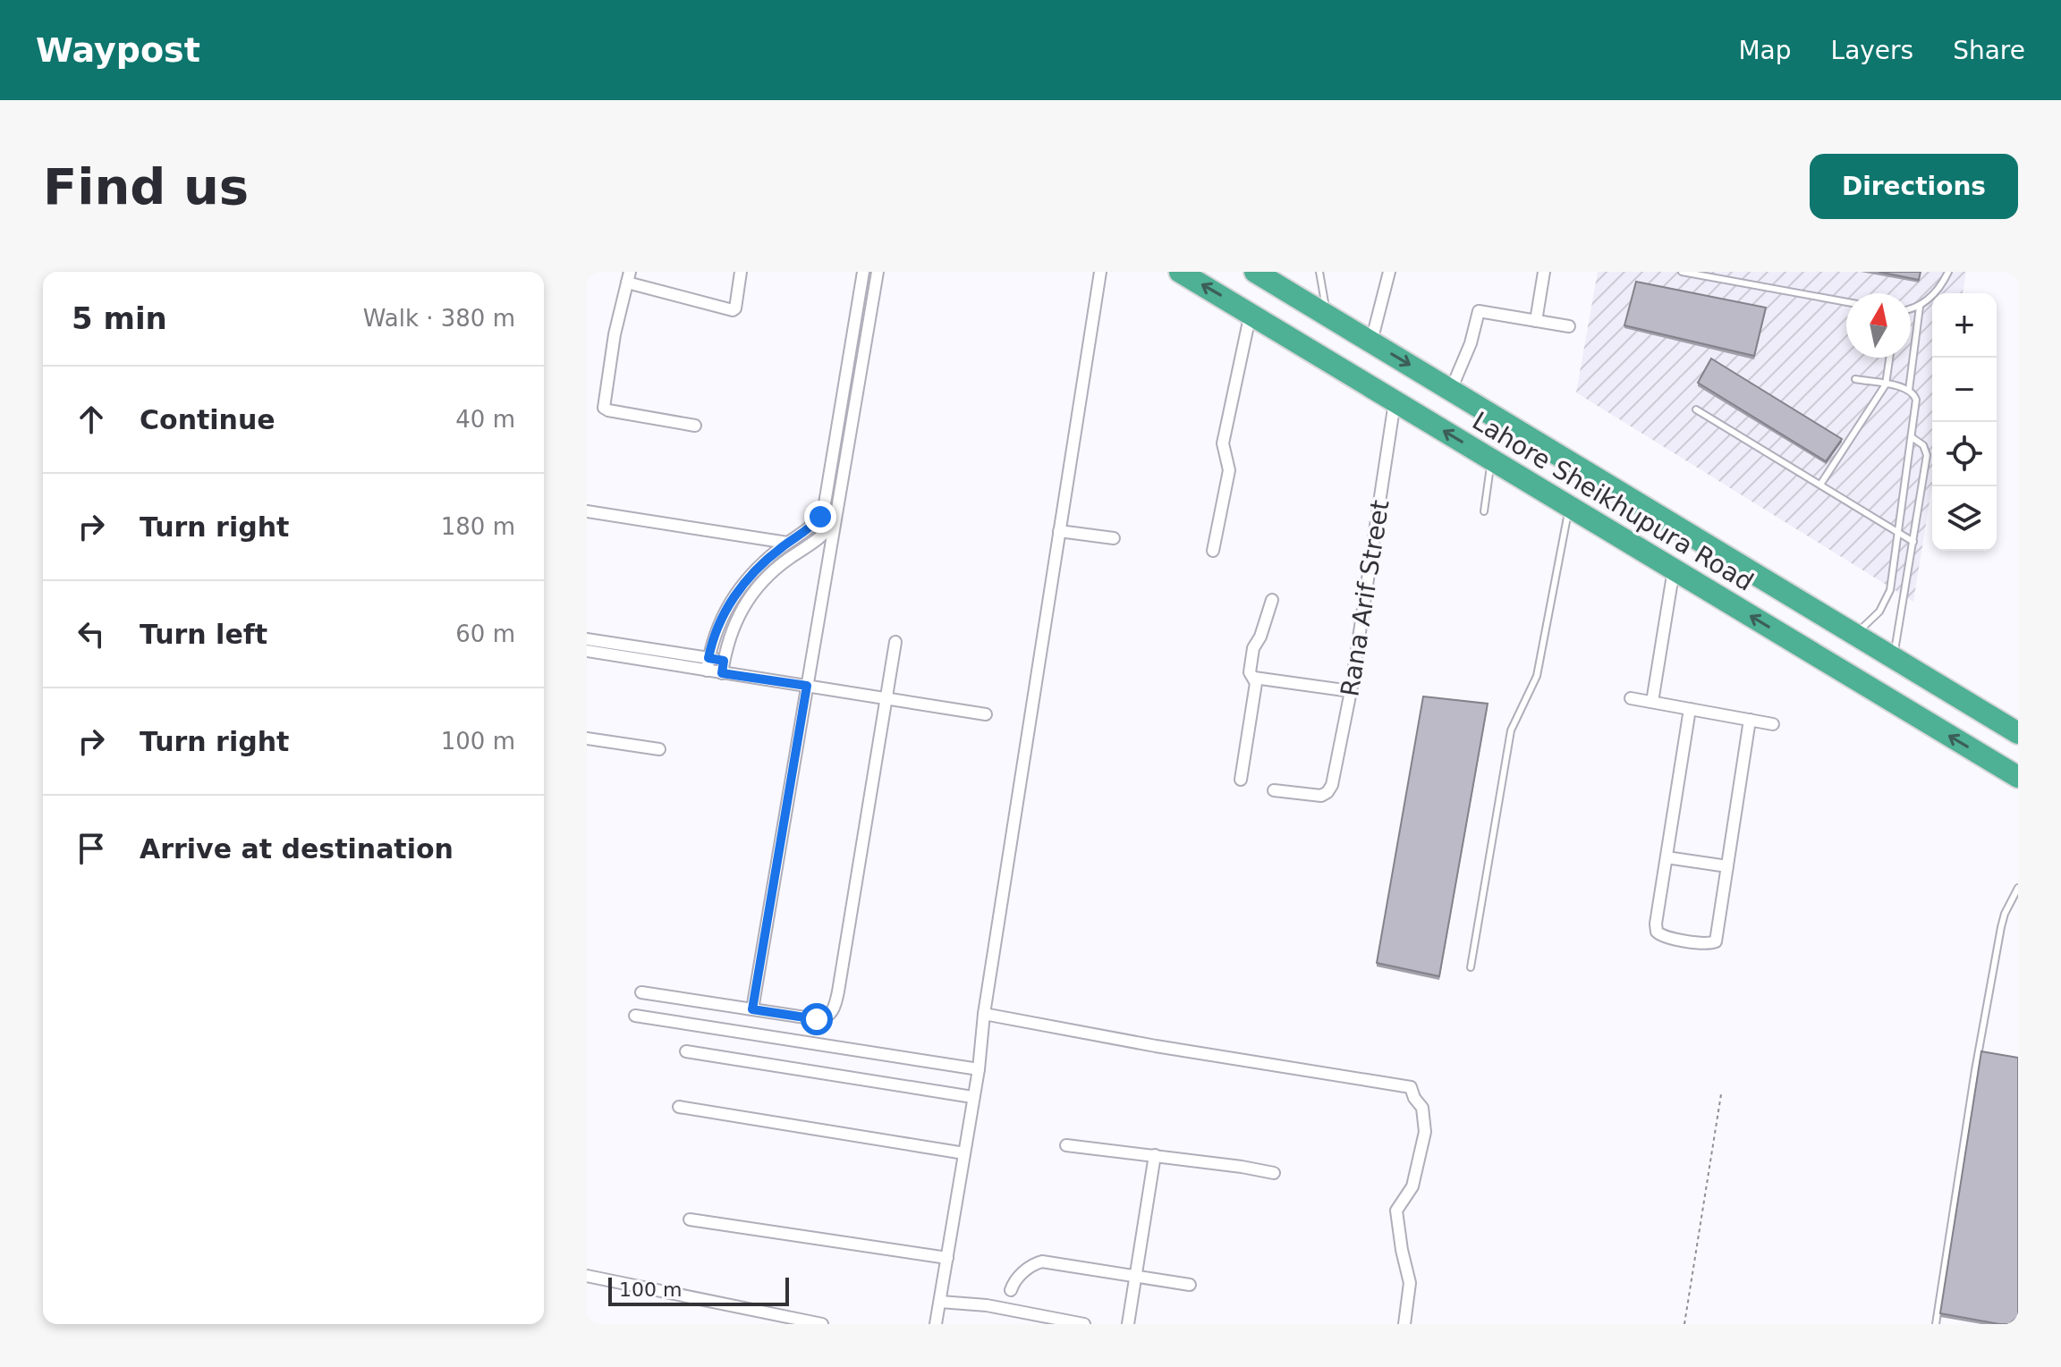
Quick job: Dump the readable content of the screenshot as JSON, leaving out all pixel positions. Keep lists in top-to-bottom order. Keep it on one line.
{"streets":{"highway":["Lahore Sheikhupura Road"],"street":["Rana Arif Street"]},"crossings":[["Lahore Sheikhupura Road","Rana Arif Street"]],"scale_bar":"100 m","north":"top","page":{"header":"Waypost","nav":["Map","Layers","Share"],"buttons":"Directions","title":"Find us","heading":["5 min","Walk · 380 m"],"map_buttons":["+","−"],"list":[["Continue","40 m"],["Turn right","180 m"],["Turn left","60 m"],["Turn right","100 m"],"Arrive at destination"],"scale":"100 m"}}
